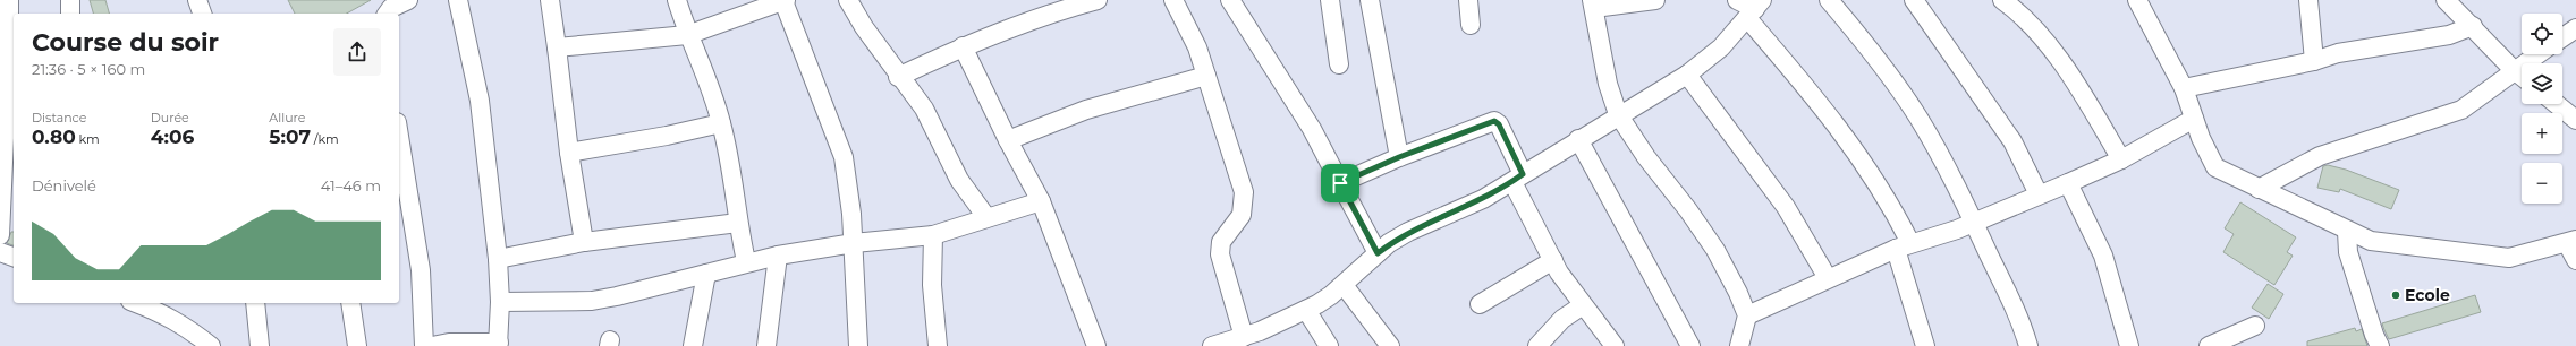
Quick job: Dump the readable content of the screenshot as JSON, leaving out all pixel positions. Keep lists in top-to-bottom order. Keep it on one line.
{"places":["Ecole"],"page":{"map_buttons":["+","−"],"heading":["Course du soir","21:36 · 5 × 160 m"],"stats":[["Distance","0.80 km"],["Durée","4:06"],["Allure","5:07 /km"]],"chart":["Dénivelé","41–46 m"]}}
